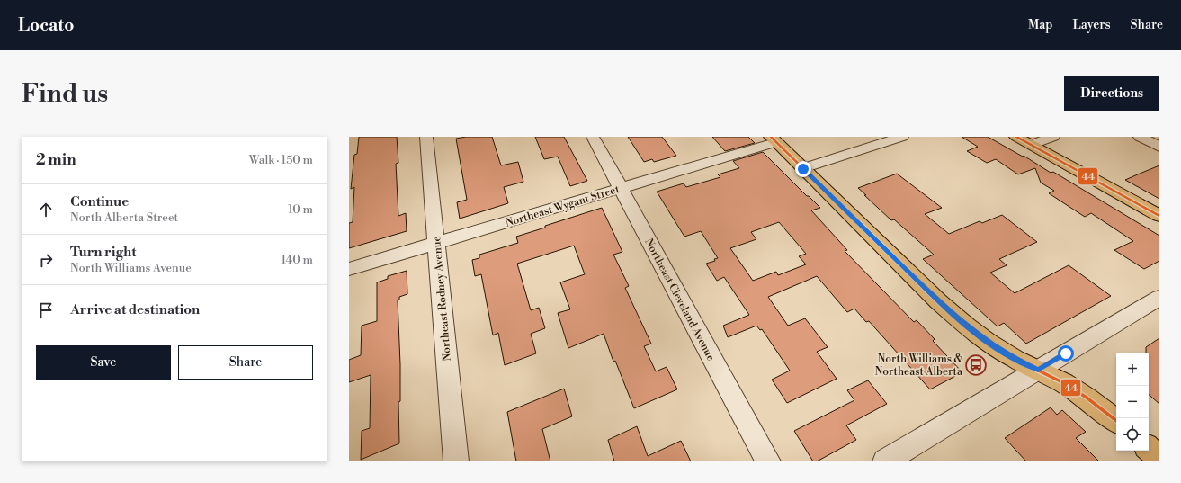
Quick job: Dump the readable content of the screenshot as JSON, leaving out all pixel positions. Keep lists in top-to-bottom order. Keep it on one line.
{"streets":{"street":["Northeast Wygant Street","Northeast Rodney Avenue","Northeast Cleveland Avenue"]},"crossings":[["Northeast Wygant Street","Northeast Rodney Avenue"],["Northeast Wygant Street","Northeast Cleveland Avenue"]],"places":{"bus stop":["North Williams & Northeast Alberta"]},"lines":["transit line 44"],"page":{"header":"Locato","nav":["Map","Layers","Share"],"buttons":["Directions",["Save","Share"]],"title":"Find us","heading":["2 min","Walk · 150 m"],"list":[["Continue","North Alberta Street","10 m"],["Turn right","North Williams Avenue","140 m"],"Arrive at destination"],"map_buttons":["+","−"]}}
